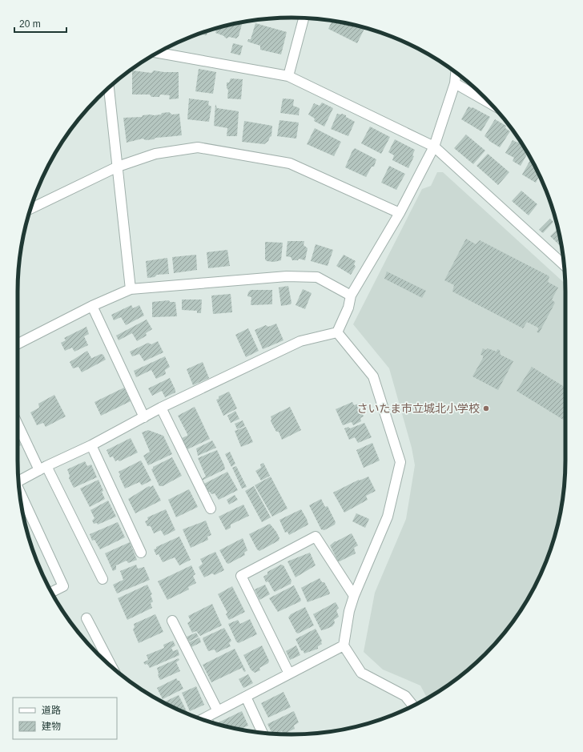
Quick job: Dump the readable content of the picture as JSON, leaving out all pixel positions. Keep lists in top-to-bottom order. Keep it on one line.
{"places":["さいたま市立城北小学校"],"legend":["道路","建物"],"scale_bar":"20 m"}
